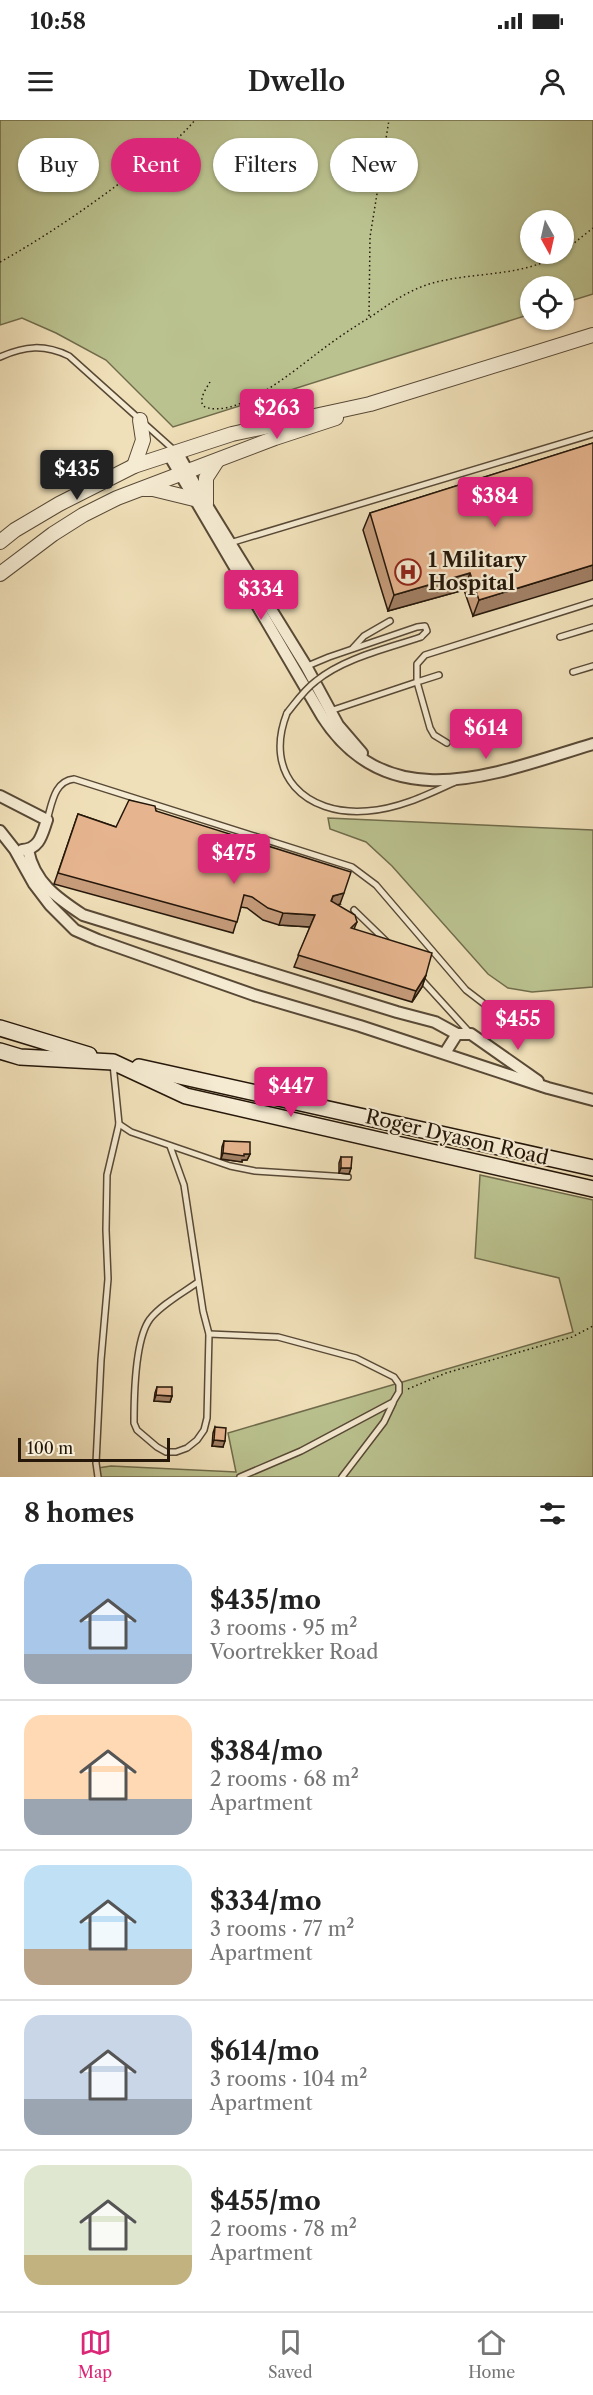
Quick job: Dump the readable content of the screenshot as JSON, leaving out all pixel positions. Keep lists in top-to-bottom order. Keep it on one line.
{"streets":{"main road":["Roger Dyason Road"]},"places":{"hospital":["1 Military Hospital"]},"scale_bar":"100 m","north":"bottom","page":{"status":"10:58","header":"Dwello","chip":["Buy","Rent","Filters","New"],"price":["$263","$435","$384","$334","$614","$475","$455","$447"],"scale":"100 m","heading":"8 homes","list":[{"name":"$435/mo","note":"3 rooms · 95 m² · Voortrekker Road"},{"name":"$384/mo","note":"2 rooms · 68 m² · Apartment"},{"name":"$334/mo","note":"3 rooms · 77 m² · Apartment"},{"name":"$614/mo","note":"3 rooms · 104 m² · Apartment"},{"name":"$455/mo","note":"2 rooms · 78 m² · Apartment"}],"tabs":["Map","Saved","Home"]}}
